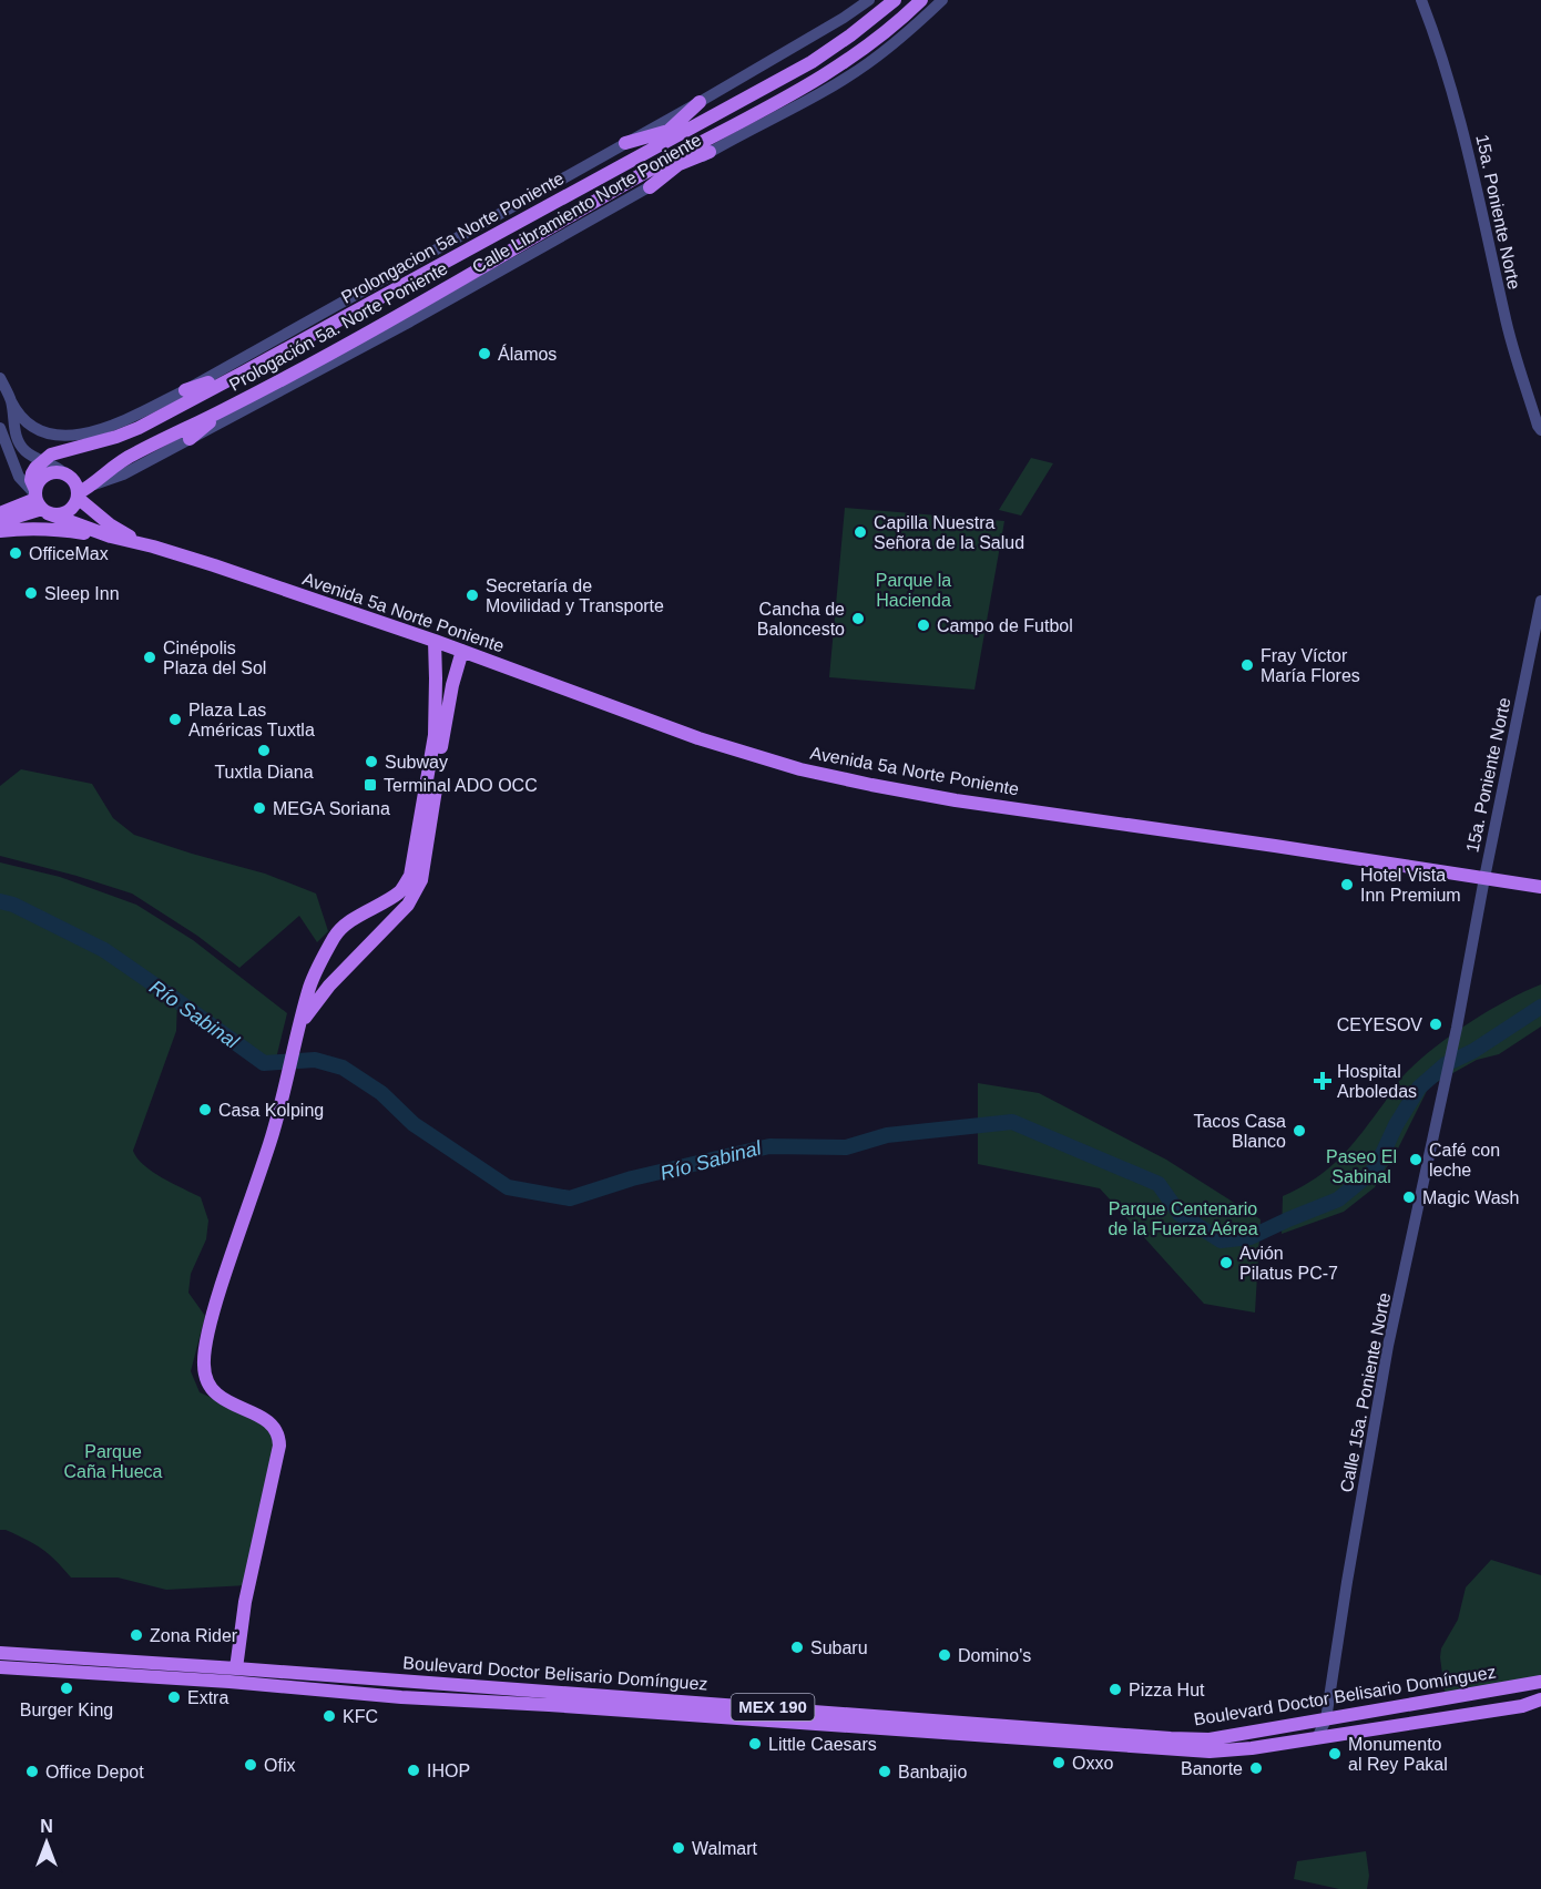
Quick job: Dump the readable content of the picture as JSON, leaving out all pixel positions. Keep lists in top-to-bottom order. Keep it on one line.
{"streets":{"main road":["Prolongacion 5a Norte Poniente","Prologación 5a. Norte Poniente","Avenida 5a Norte Poniente","Boulevard Doctor Belisario Domínguez","MEX 190"],"street":["Calle Libramiento Norte Poniente","15a. Poniente Norte","Calle 15a. Poniente Norte"]},"crossings":[["Calle Libramiento Norte Poniente","Prologación 5a. Norte Poniente"],["15a. Poniente Norte","Avenida 5a Norte Poniente"],["15a. Poniente Norte","Calle 15a. Poniente Norte"],["Prologación 5a. Norte Poniente","Avenida 5a Norte Poniente"],["Calle 15a. Poniente Norte","Boulevard Doctor Belisario Domínguez"]],"water":["Río Sabinal"],"parks":["Parque la Hacienda","Paseo El Sabinal","Parque Centenario de la Fuerza Aérea","Parque Caña Hueca"],"places":{"other":["Álamos","Capilla Nuestra Señora de la Salud","OfficeMax","Sleep Inn","Secretaría de Movilidad y Transporte","Cancha de Baloncesto","Campo de Futbol","Cinépolis Plaza del Sol","Fray Víctor María Flores","Plaza Las Américas Tuxtla","Tuxtla Diana","Subway","MEGA Soriana","Hotel Vista Inn Premium","CEYESOV","Casa Kolping","Tacos Casa Blanco","Café con leche","Magic Wash","Avión Pilatus PC-7","Zona Rider","Subaru","Domino's","Burger King","Pizza Hut","Extra","KFC","Little Caesars","Monumento al Rey Pakal","Oxxo","Ofix","Banorte","IHOP","Office Depot","Banbajio","Walmart"],"transit":["Terminal ADO OCC"],"health":["Hospital Arboledas"]},"north":"top"}
